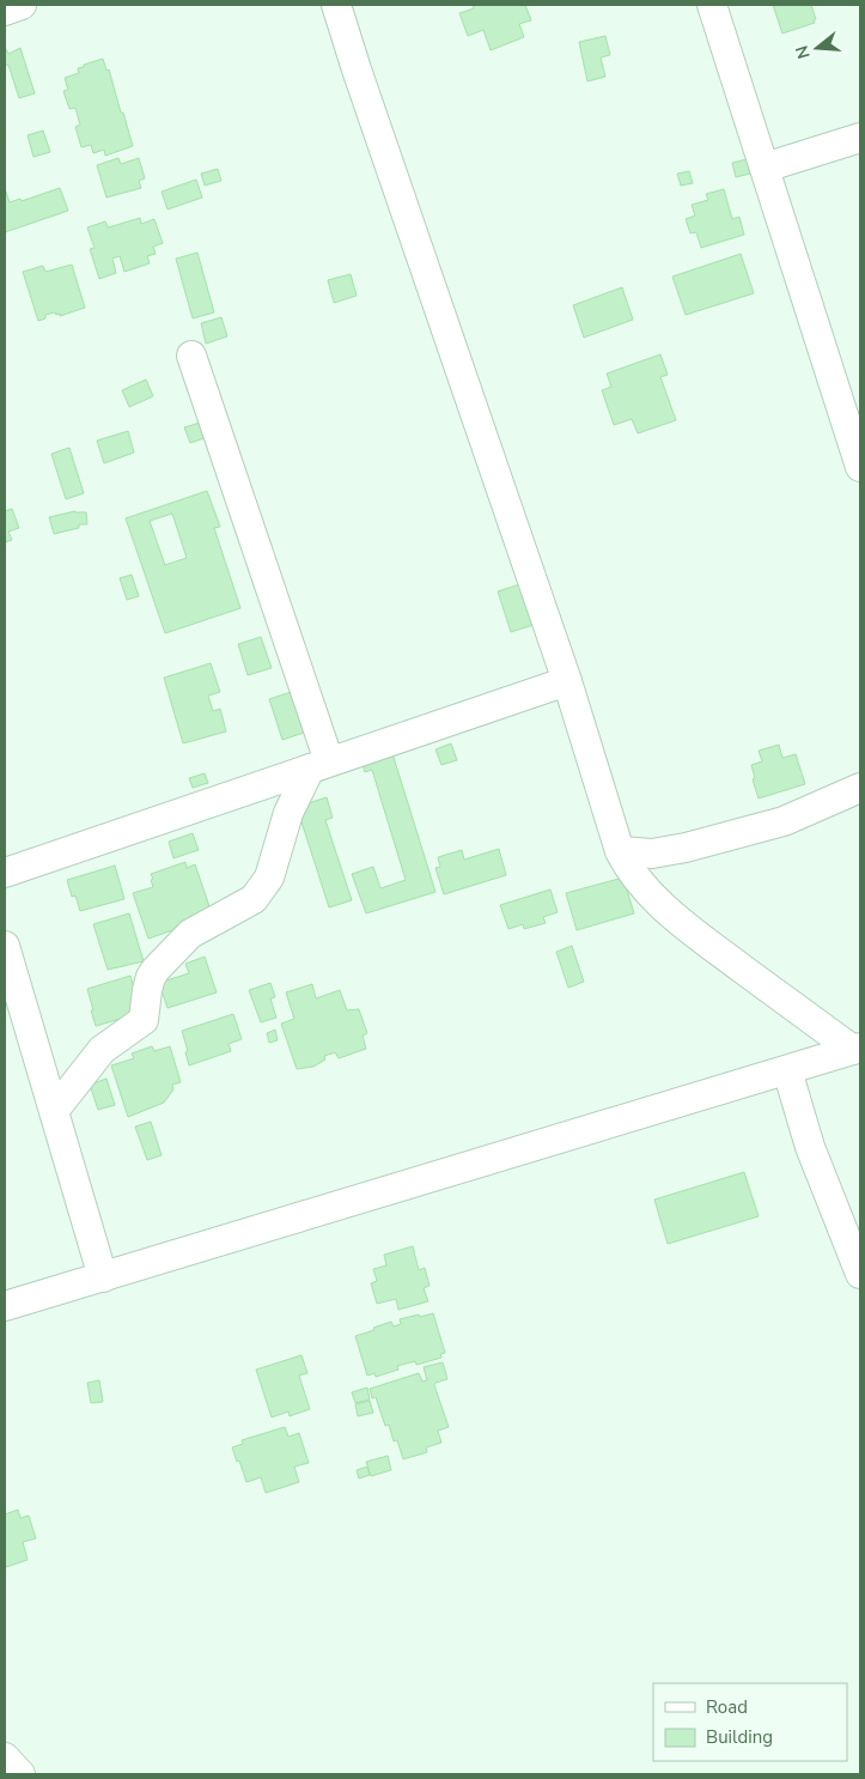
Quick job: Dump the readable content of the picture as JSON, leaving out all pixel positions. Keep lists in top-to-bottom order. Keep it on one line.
{"legend":["Road","Building"],"north":"left"}
